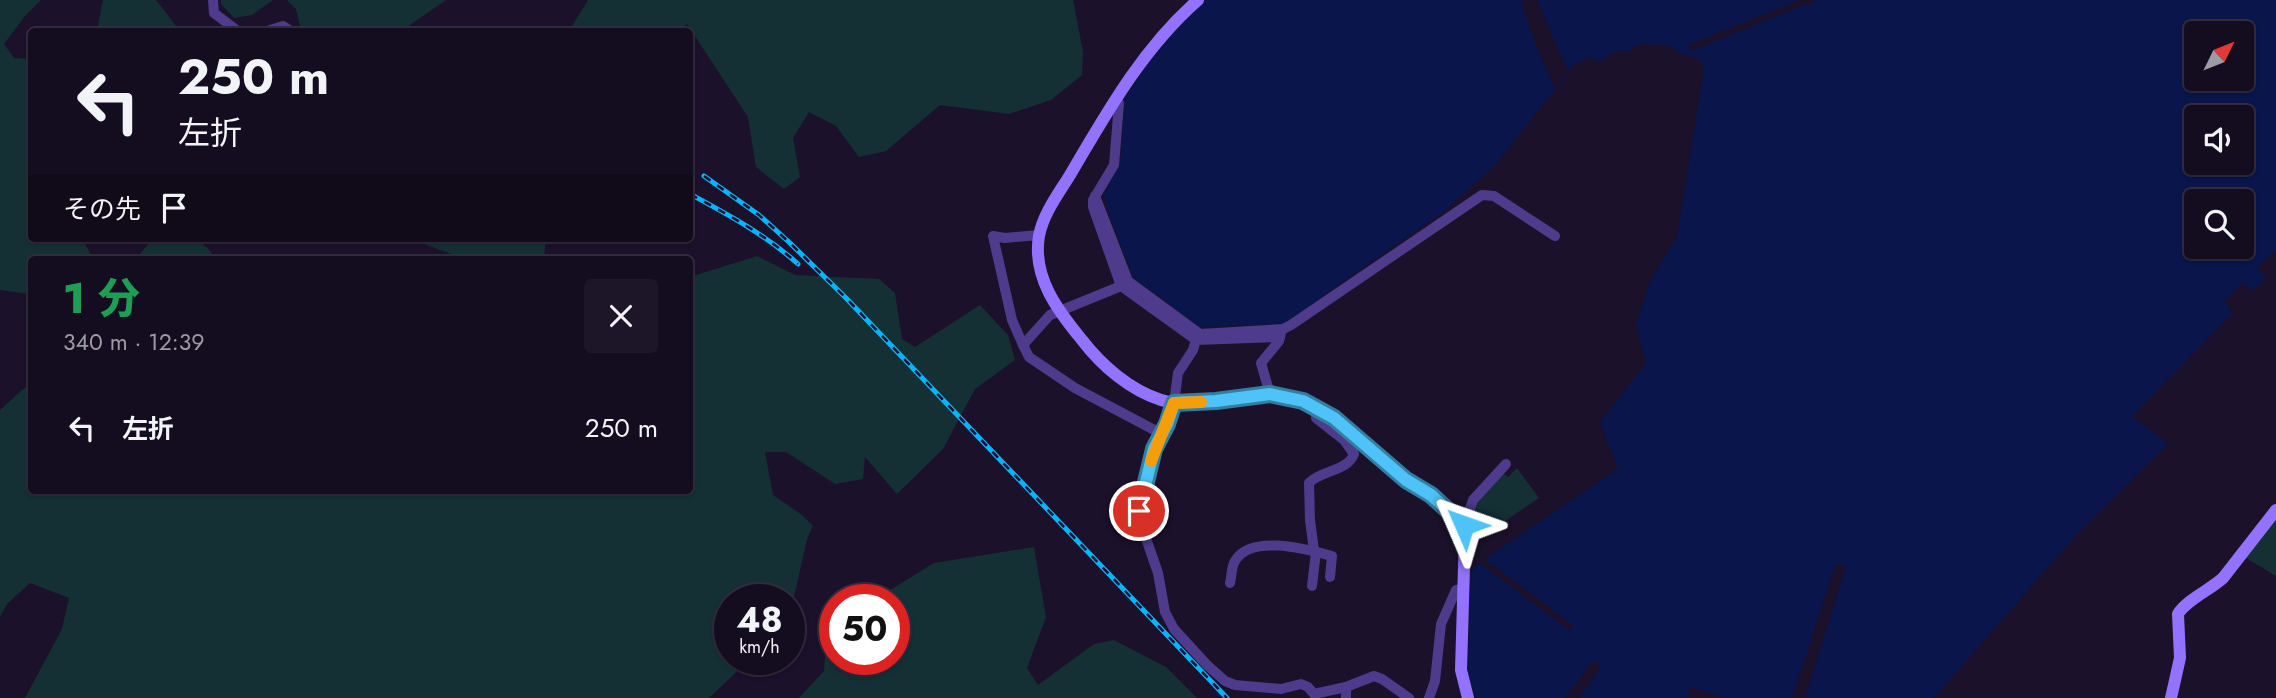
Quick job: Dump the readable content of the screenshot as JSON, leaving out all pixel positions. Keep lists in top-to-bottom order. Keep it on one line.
{"north":"top right","page":{"turn":["250 m","左折"],"then":"その先","heading":["1 分","340 m · 12:39"],"list":[{"name":"左折","value":"250 m"}],"speed":"48 km/h","limit":"50"}}
